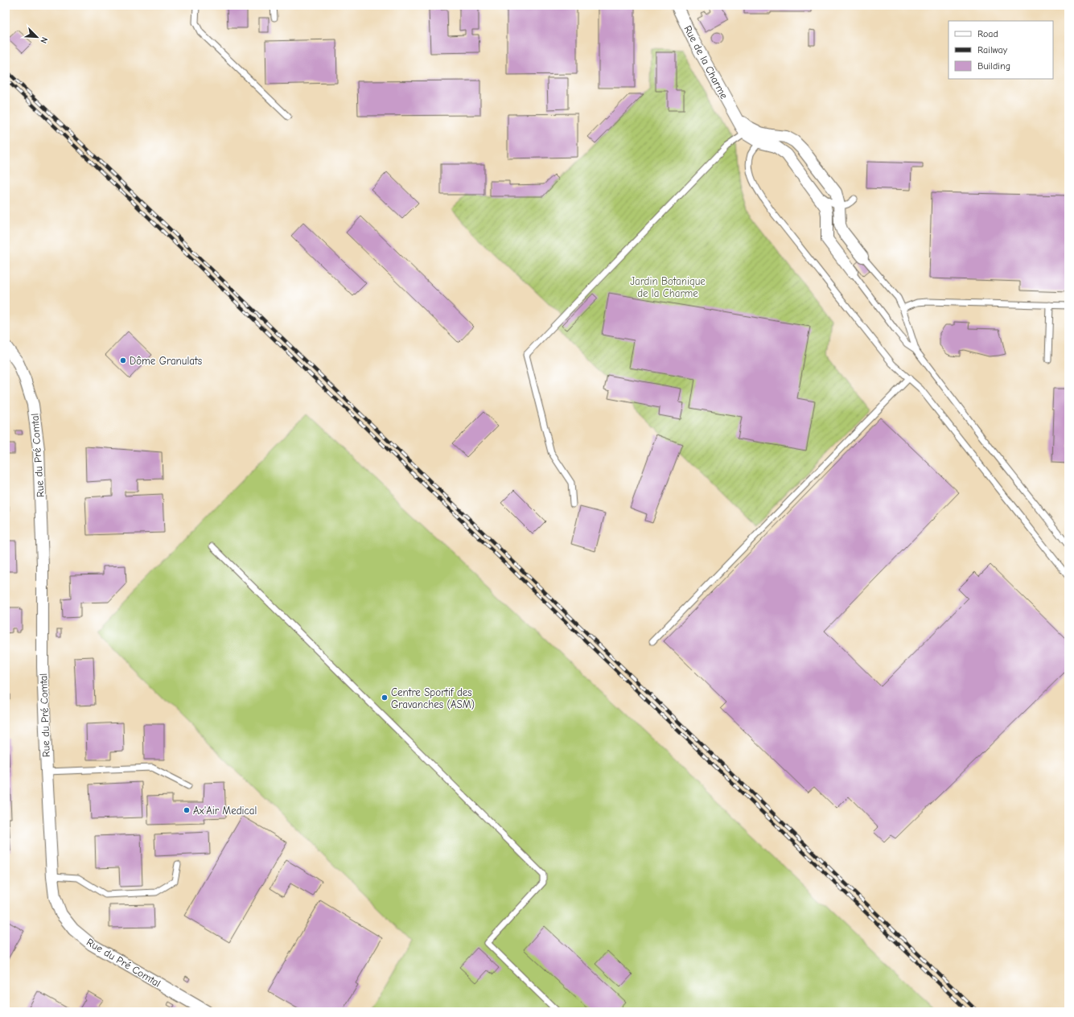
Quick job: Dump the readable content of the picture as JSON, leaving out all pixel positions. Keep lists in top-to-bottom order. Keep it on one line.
{"streets":{"street":["Rue de la Charme","Rue du Pré Comtal"]},"parks":["Jardin Botanique de la Charme"],"places":["Dôme Granulats","Centre Sportif des Gravanches (ASM)","Ax'Air Medical"],"legend":["Road","Railway","Building"],"north":"bottom right"}
